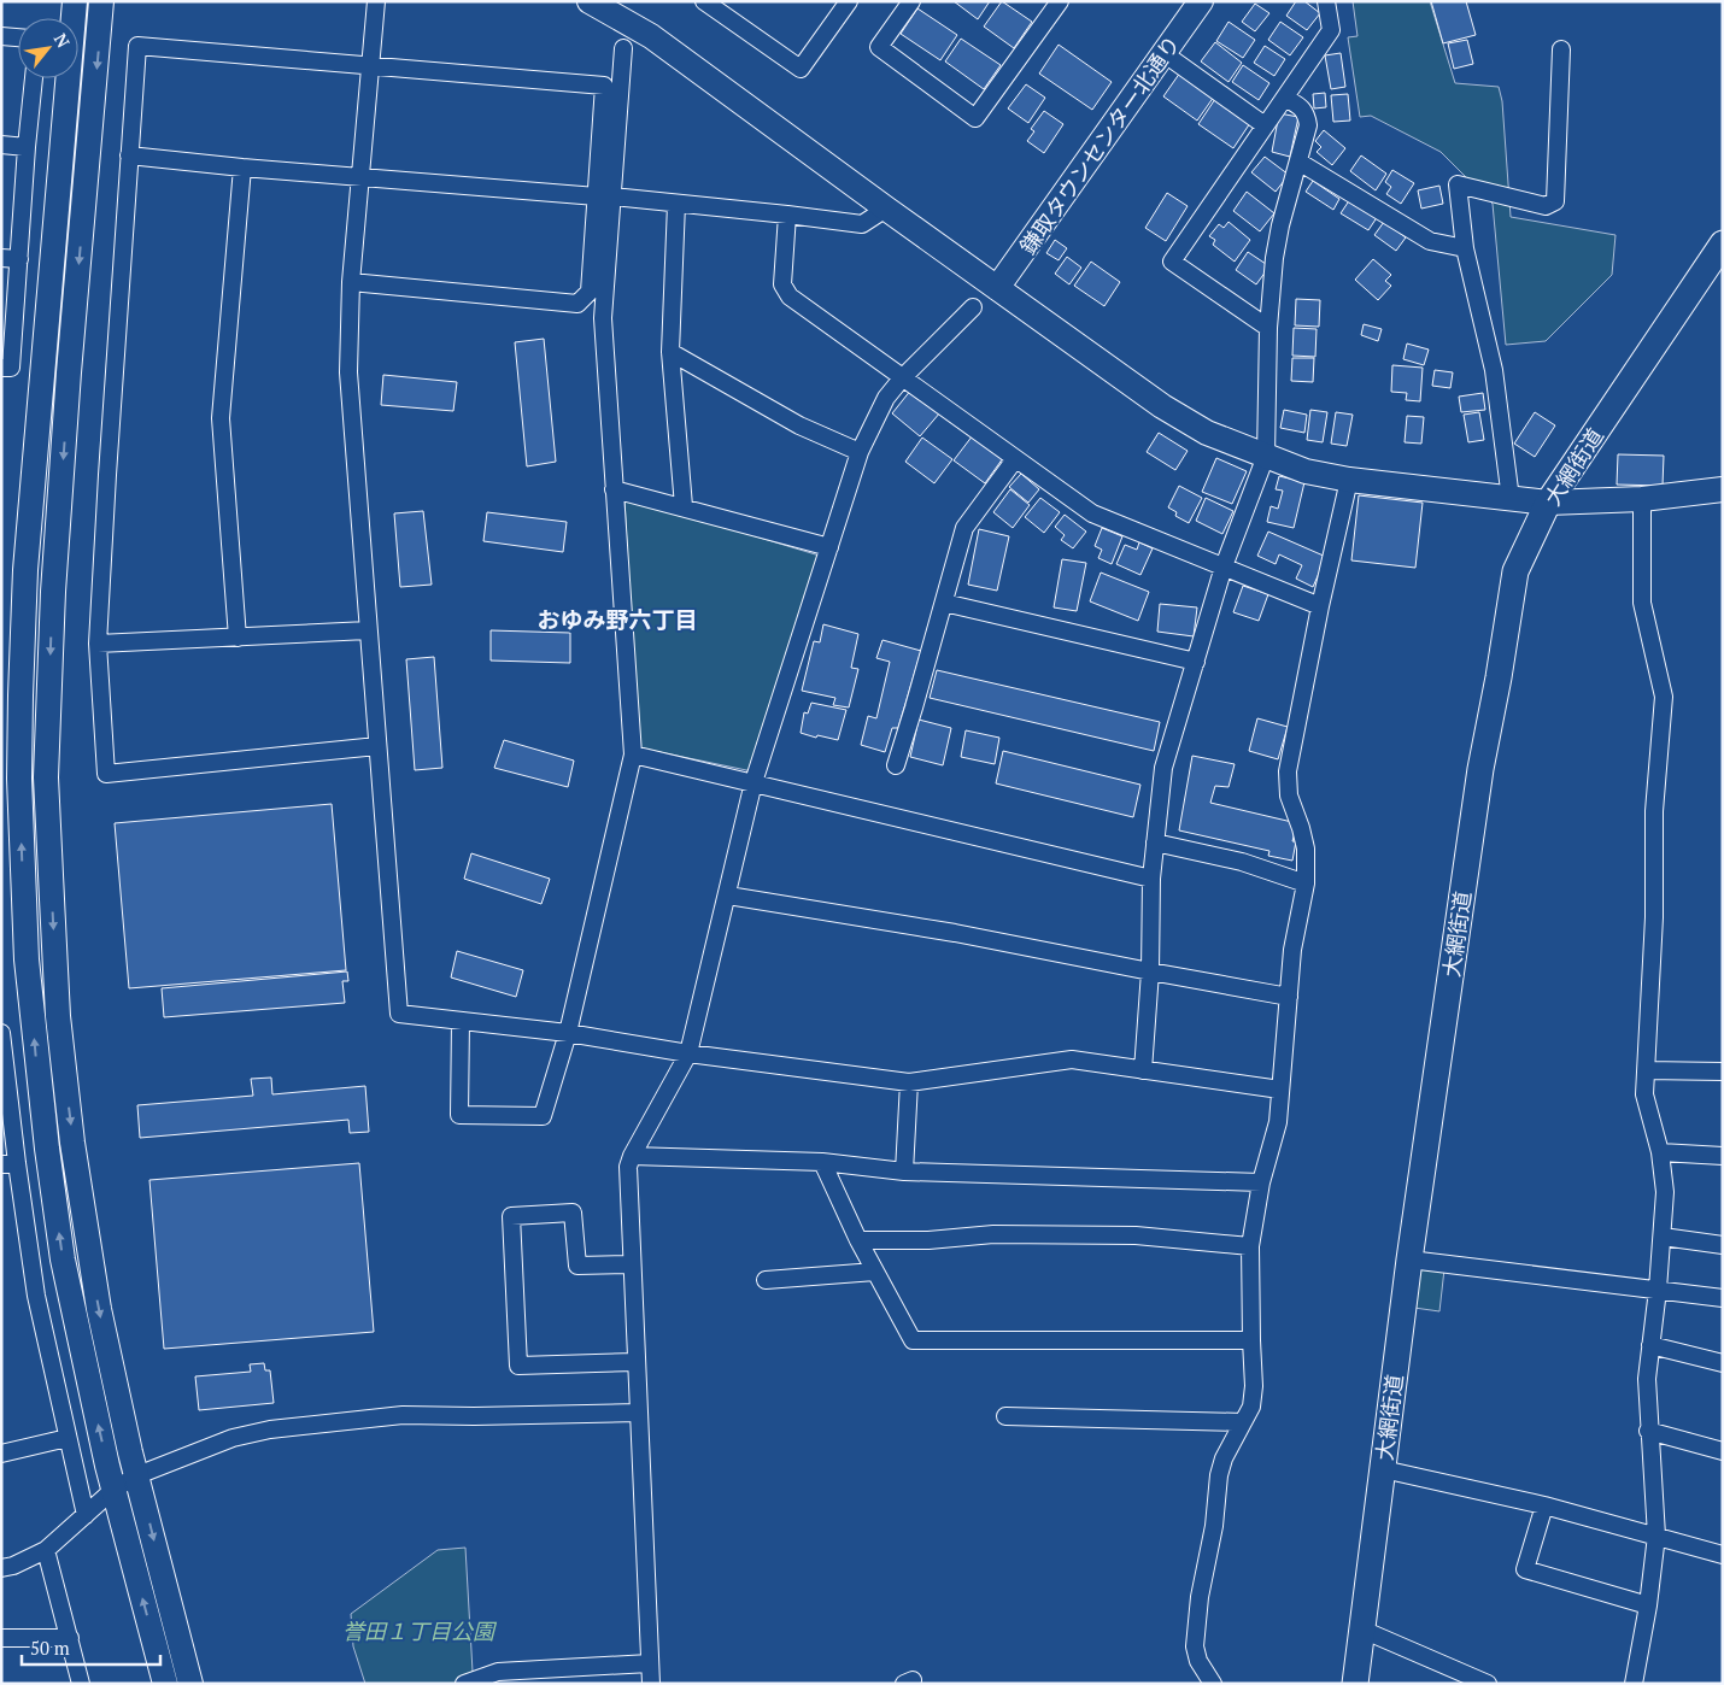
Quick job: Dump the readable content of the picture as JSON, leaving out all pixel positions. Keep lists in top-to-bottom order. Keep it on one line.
{"streets":{"main road":["大網街道"],"street":["鎌取タウンセンター北通り"]},"districts":["おゆみ野六丁目"],"parks":["誉田１丁目公園"],"scale_bar":"50 m","north":"top right"}
